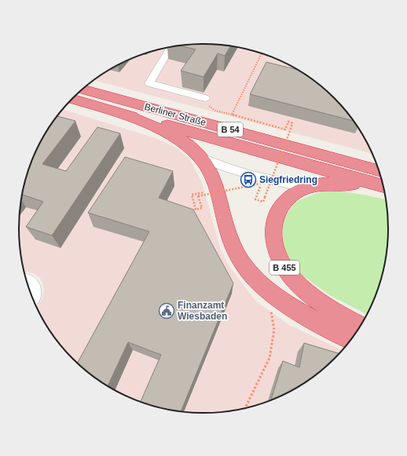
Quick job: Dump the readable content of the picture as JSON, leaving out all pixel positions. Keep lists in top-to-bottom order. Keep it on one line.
{"streets":{"highway":["Berliner Straße","B 54","B 455"]},"crossings":[["Berliner Straße","B 54"],["Berliner Straße","B 455"],["B 54","B 455"]],"places":{"bus stop":["Siegfriedring"],"public building":["Finanzamt Wiesbaden"]}}
